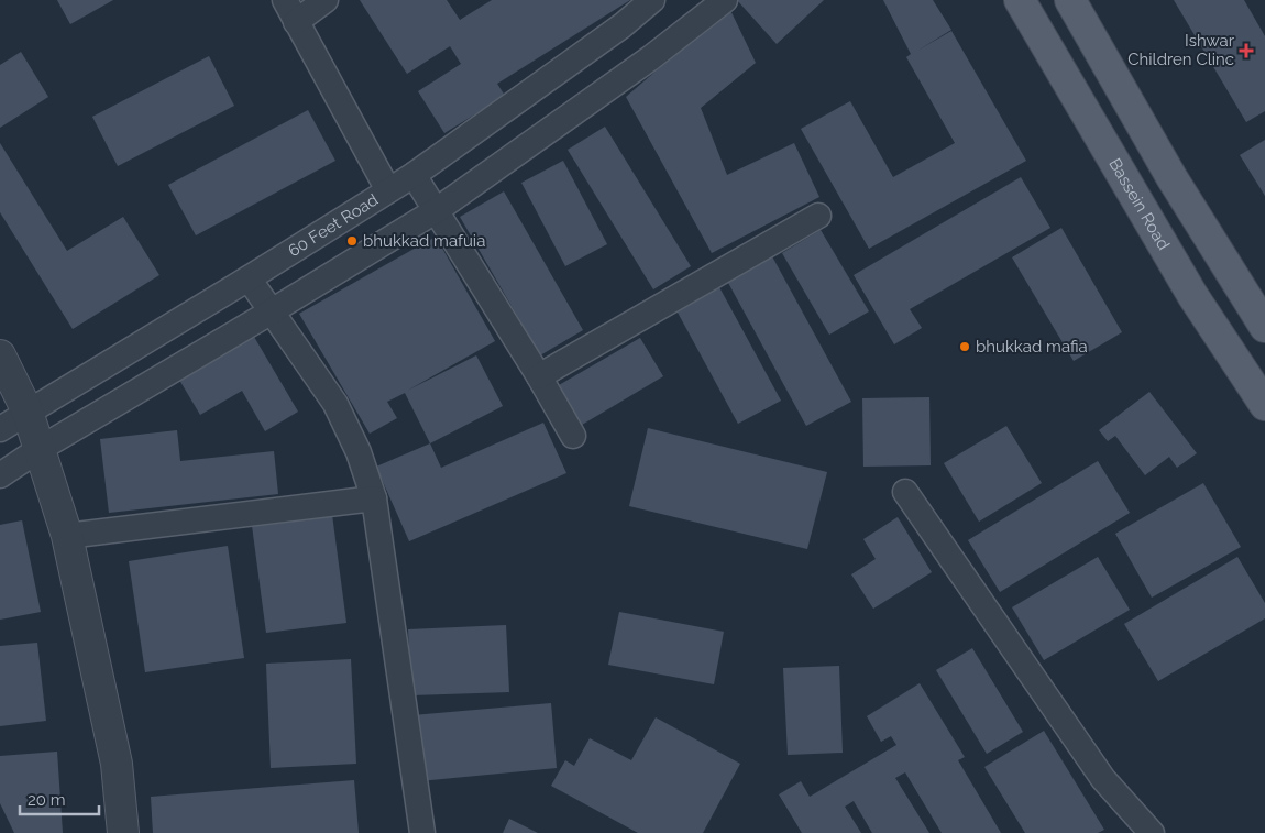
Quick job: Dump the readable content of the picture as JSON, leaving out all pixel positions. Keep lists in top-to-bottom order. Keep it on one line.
{"streets":{"main road":["Bassein Road"],"street":["60 Feet Road"]},"places":{"health":["Ishwar Children Clinc"],"other":["bhukkad mafuia","bhukkad mafia"]},"scale_bar":"20 m"}
